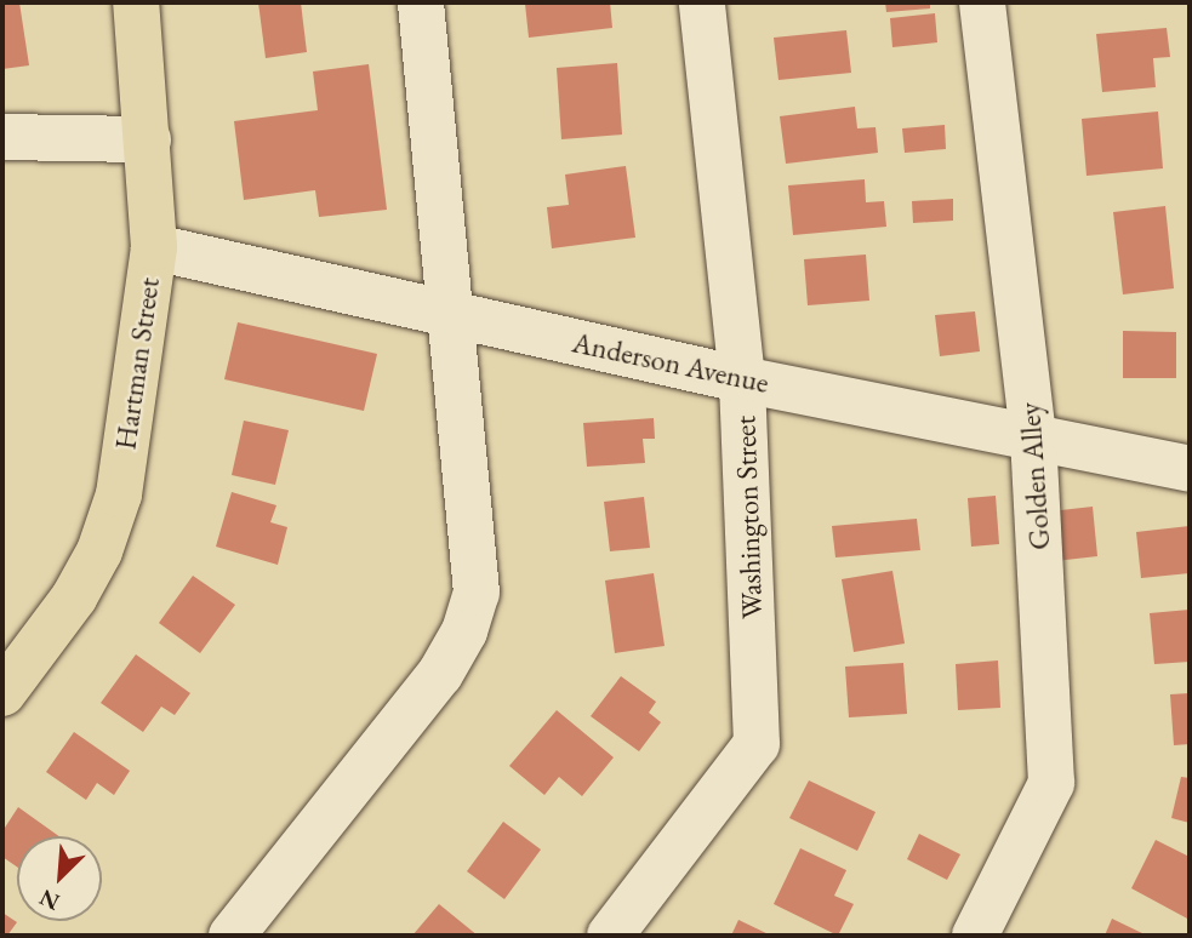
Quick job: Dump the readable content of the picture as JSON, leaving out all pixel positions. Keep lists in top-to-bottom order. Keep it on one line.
{"streets":{"main road":["Hartman Street"],"street":["Anderson Avenue","Golden Alley","Washington Street"]},"crossings":[["Anderson Avenue","Hartman Street"],["Anderson Avenue","Golden Alley"],["Anderson Avenue","Washington Street"]],"north":"bottom left"}
